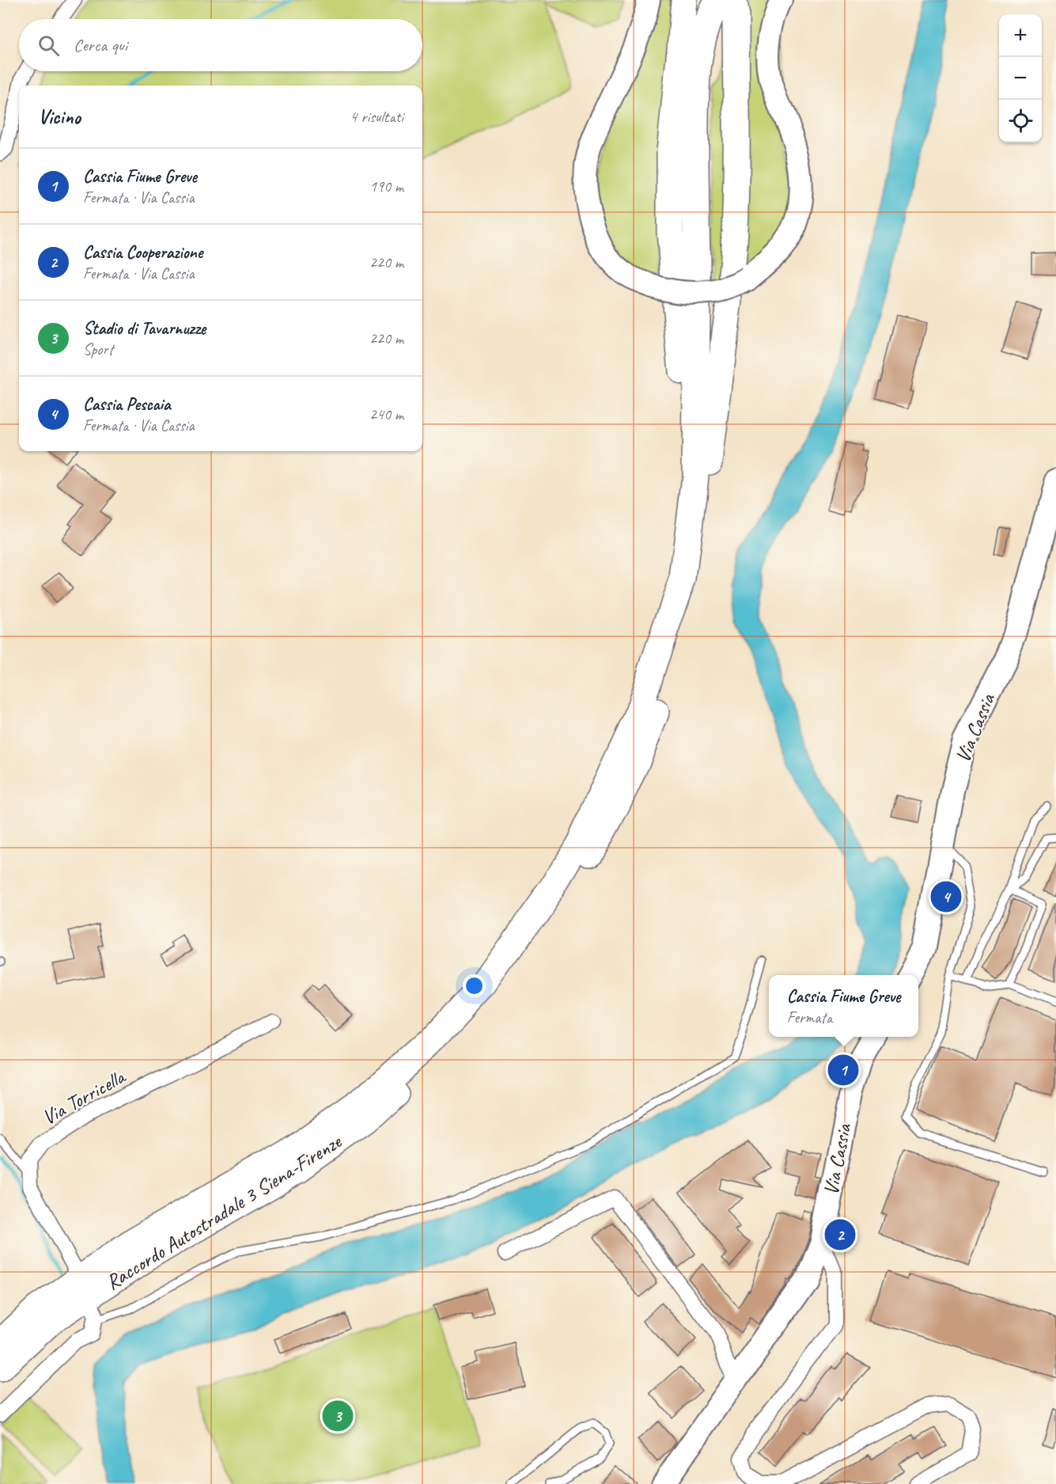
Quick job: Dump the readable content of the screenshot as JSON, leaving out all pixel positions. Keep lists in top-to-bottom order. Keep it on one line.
{"streets":{"highway":["Raccordo Autostradale 3 Siena-Firenze"],"main road":["Via Cassia"],"street":["Via Torricella"]},"page":{"map_buttons":["+","−"],"search":"Cerca qui","heading":["Vicino","4 risultati"],"list":[{"mark":"1","name":"Cassia Fiume Greve","note":"Fermata · Via Cassia","value":"190 m"},{"mark":"2","name":"Cassia Cooperazione","note":"Fermata · Via Cassia","value":"220 m"},{"mark":"3","name":"Stadio di Tavarnuzze","note":"Sport","value":"220 m"},{"mark":"4","name":"Cassia Pescaia","note":"Fermata · Via Cassia","value":"240 m"}],"pins":["4","1","2","3"],"popup":["Cassia Fiume Greve","Fermata"]}}
